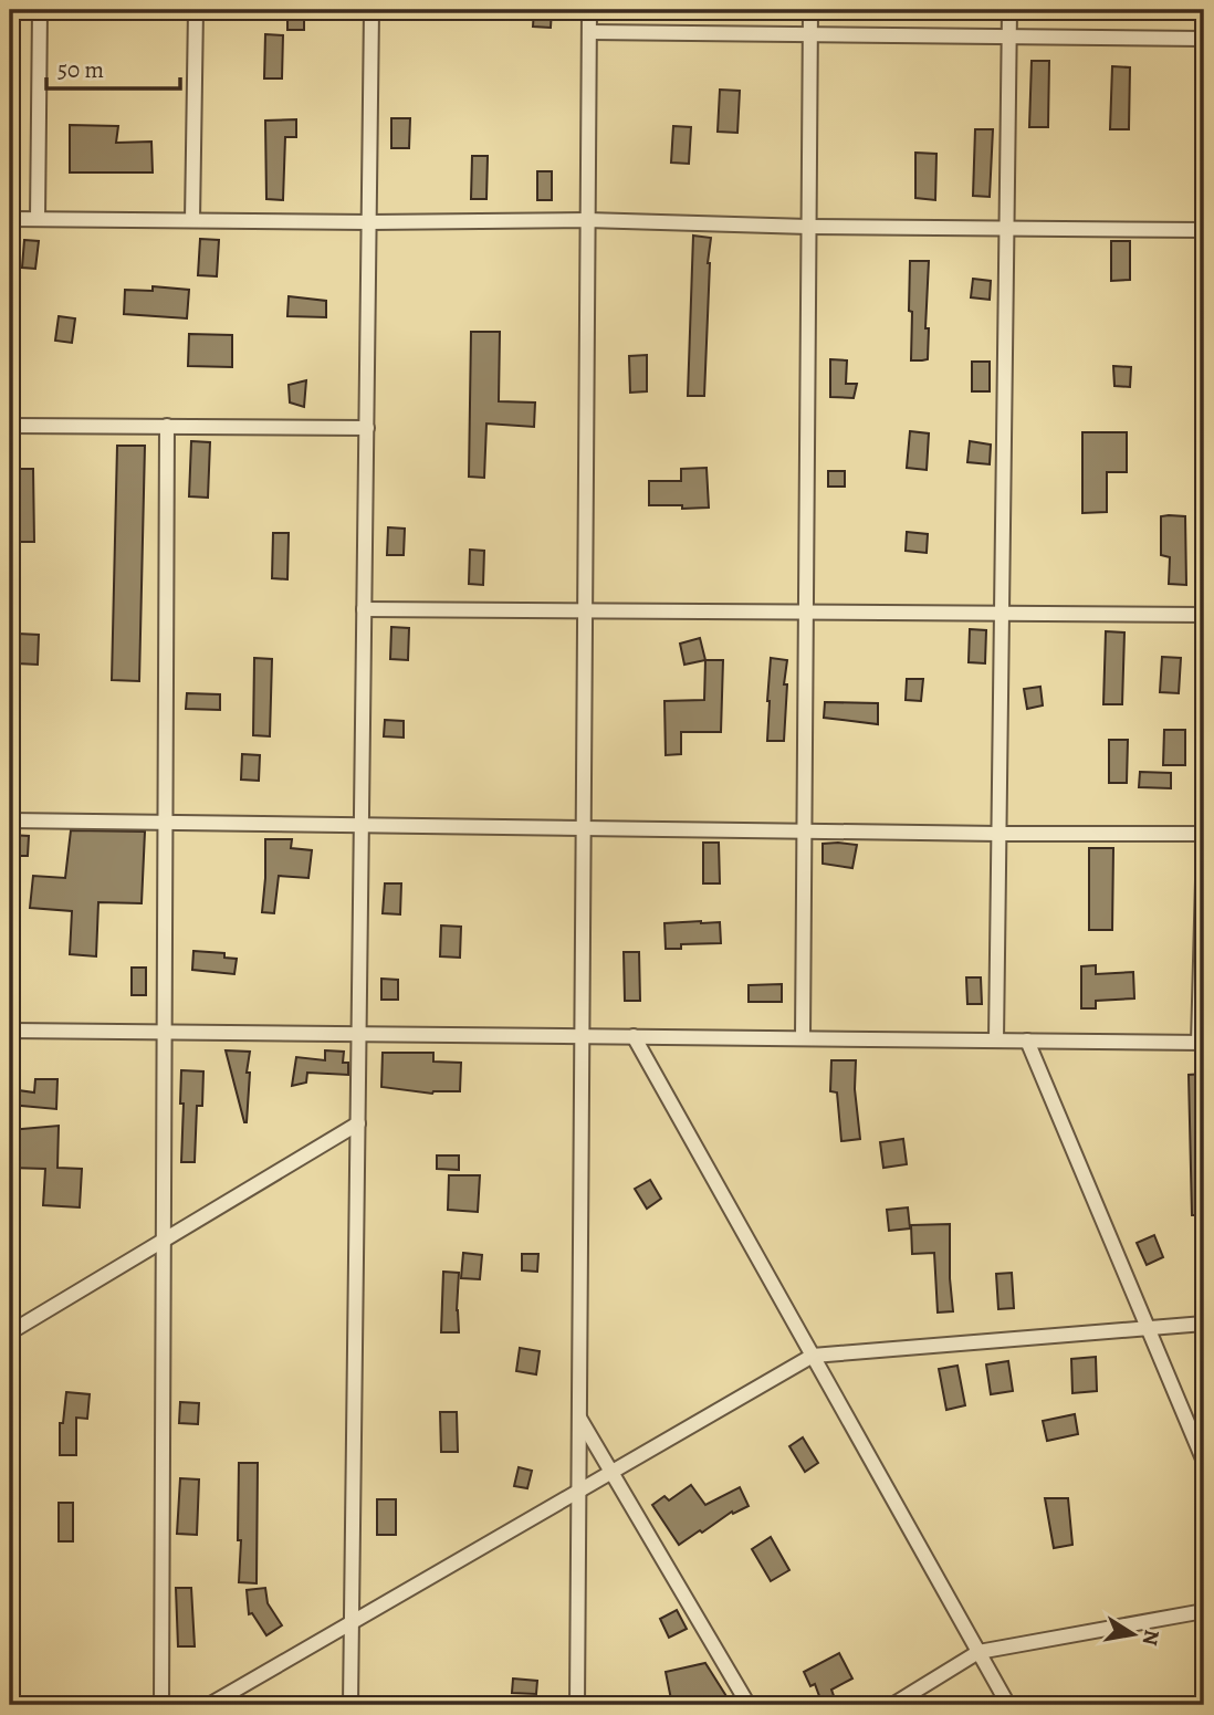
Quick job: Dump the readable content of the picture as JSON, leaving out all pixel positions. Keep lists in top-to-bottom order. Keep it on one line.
{"scale_bar":"50 m","north":"right"}
